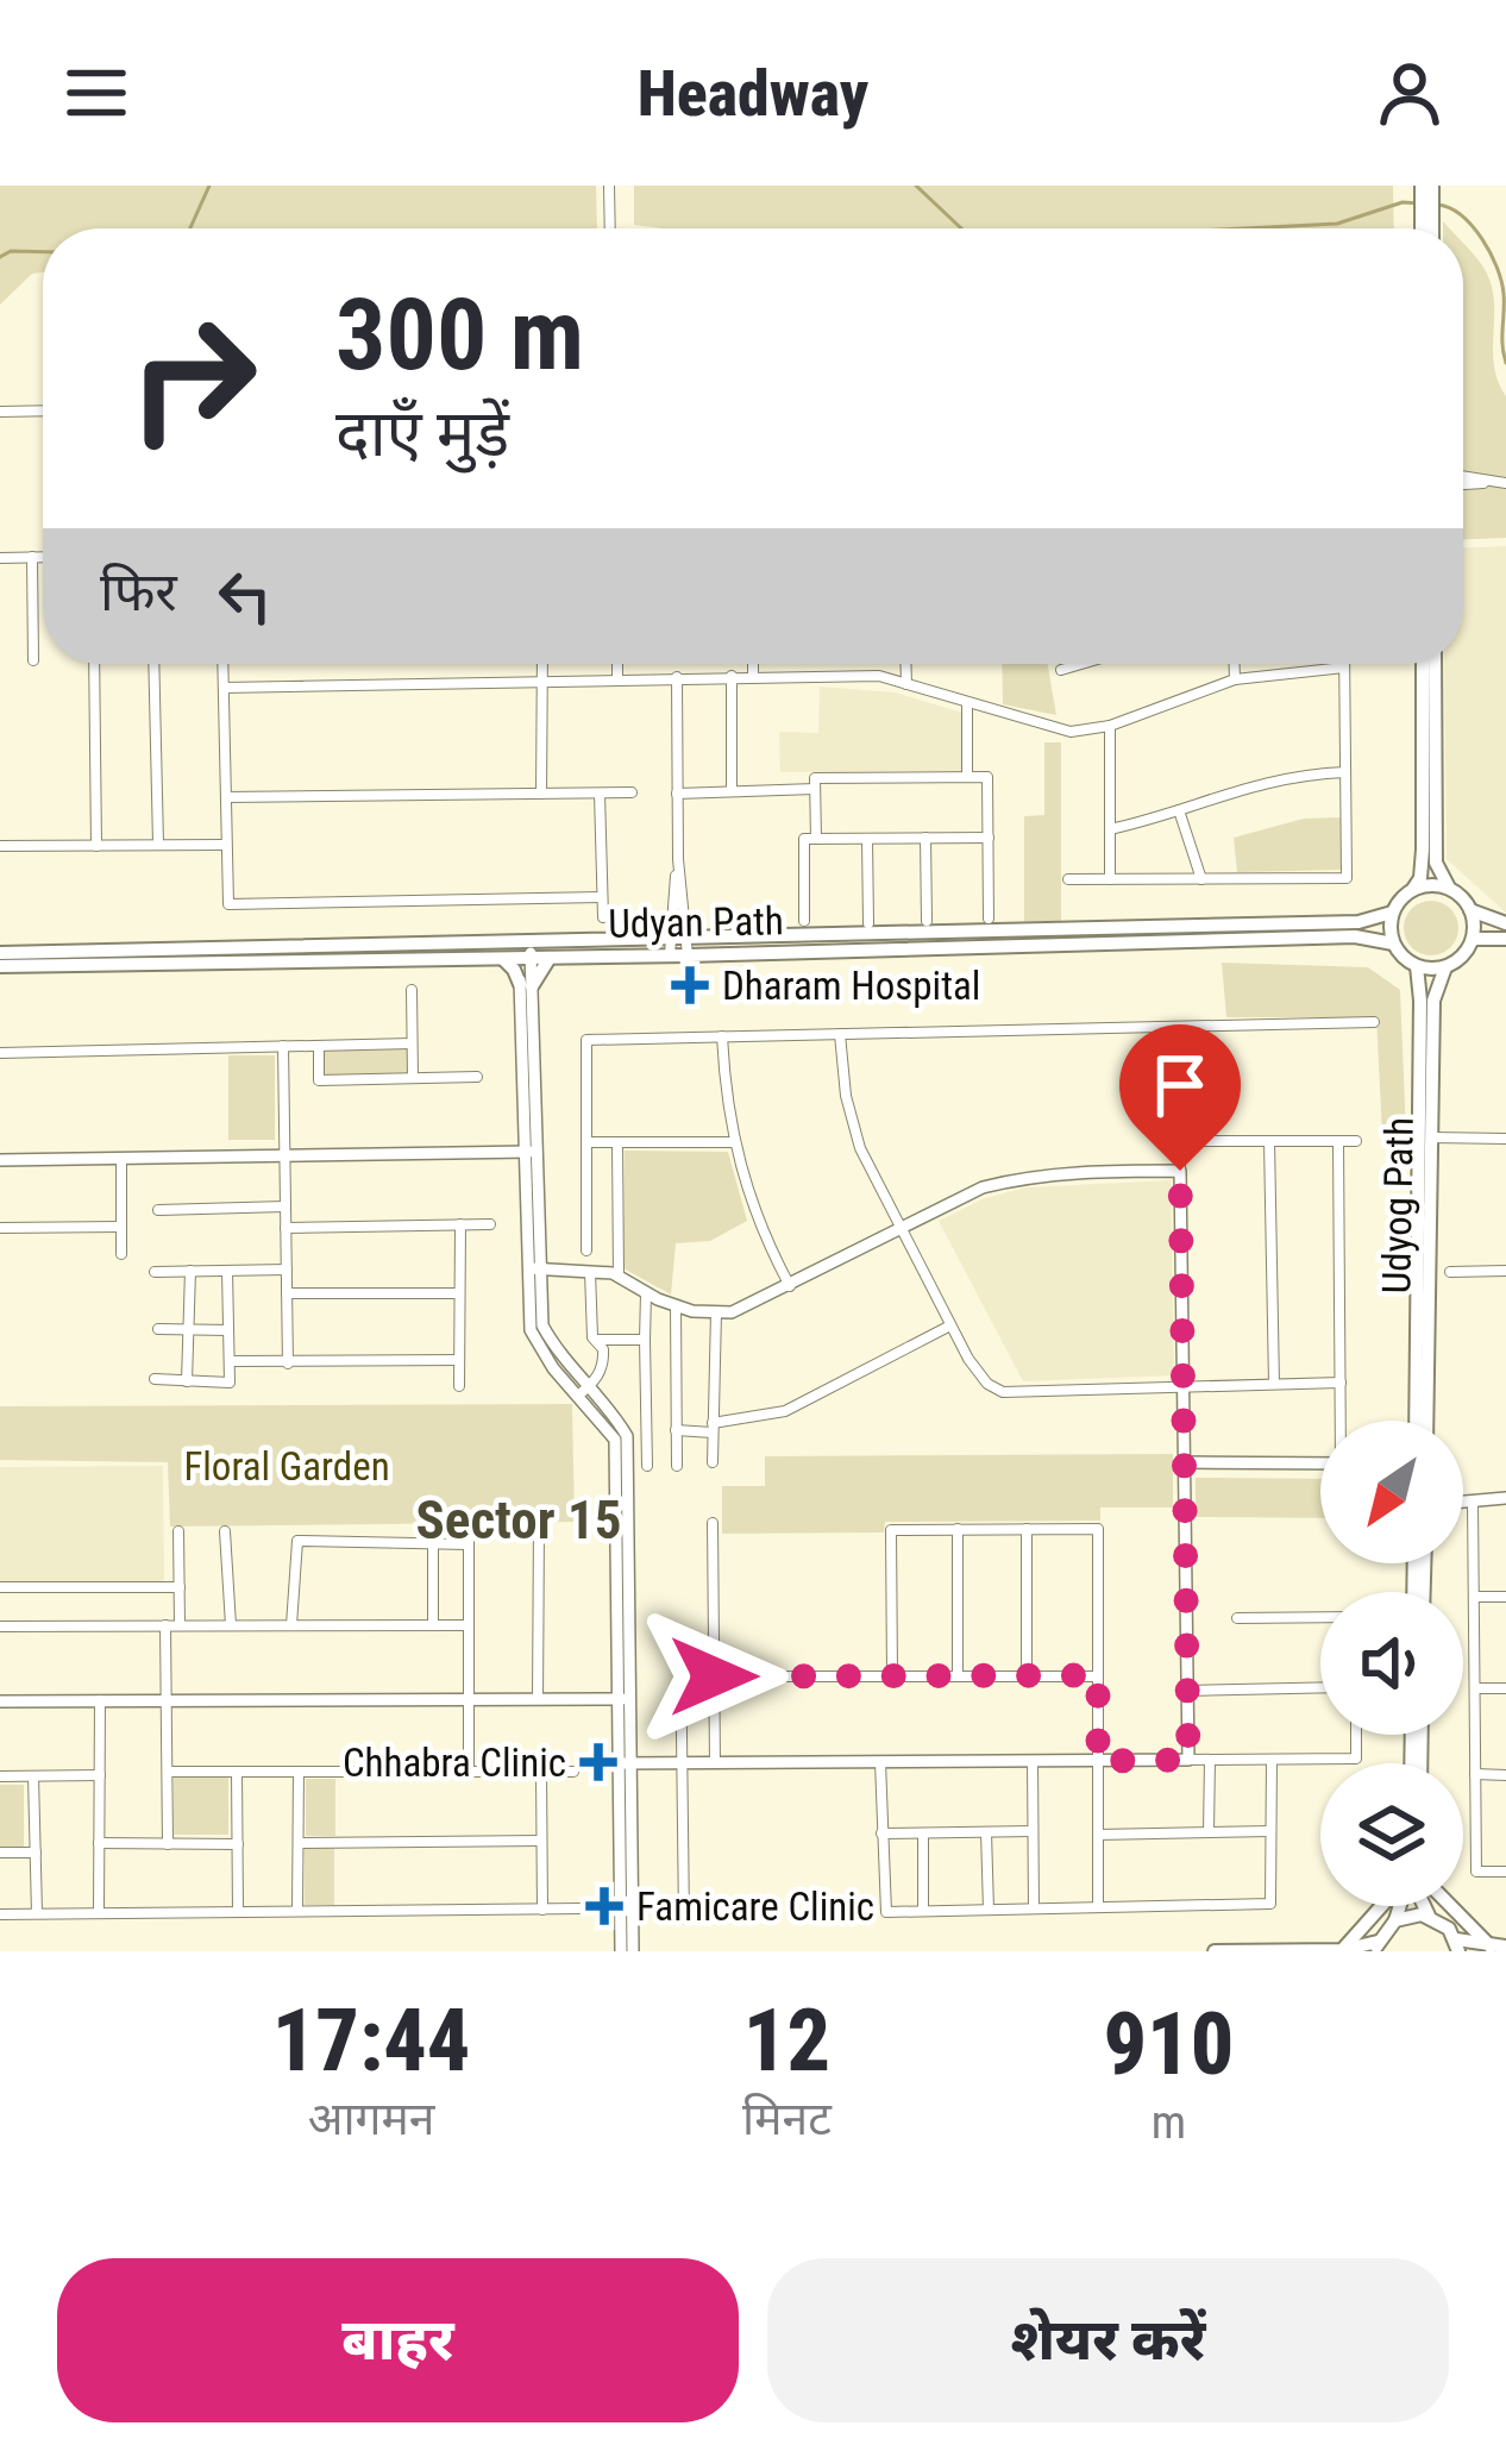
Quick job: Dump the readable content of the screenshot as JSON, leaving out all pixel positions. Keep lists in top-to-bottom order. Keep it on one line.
{"streets":{"main road":["Udyan Path","Udyog Path"]},"crossings":[["Udyan Path","Udyog Path"]],"districts":["Sector 15"],"parks":["Floral Garden"],"places":{"health":["Dharam Hospital","Chhabra Clinic","Famicare Clinic"]},"north":"bottom left","page":{"header":"Headway","turn":["300 m","दाएँ मुड़ें"],"then":"फिर","eta":["17:44","आगमन","12","मिनट","910","m"],"buttons":["बाहर","शेयर करें"]}}
